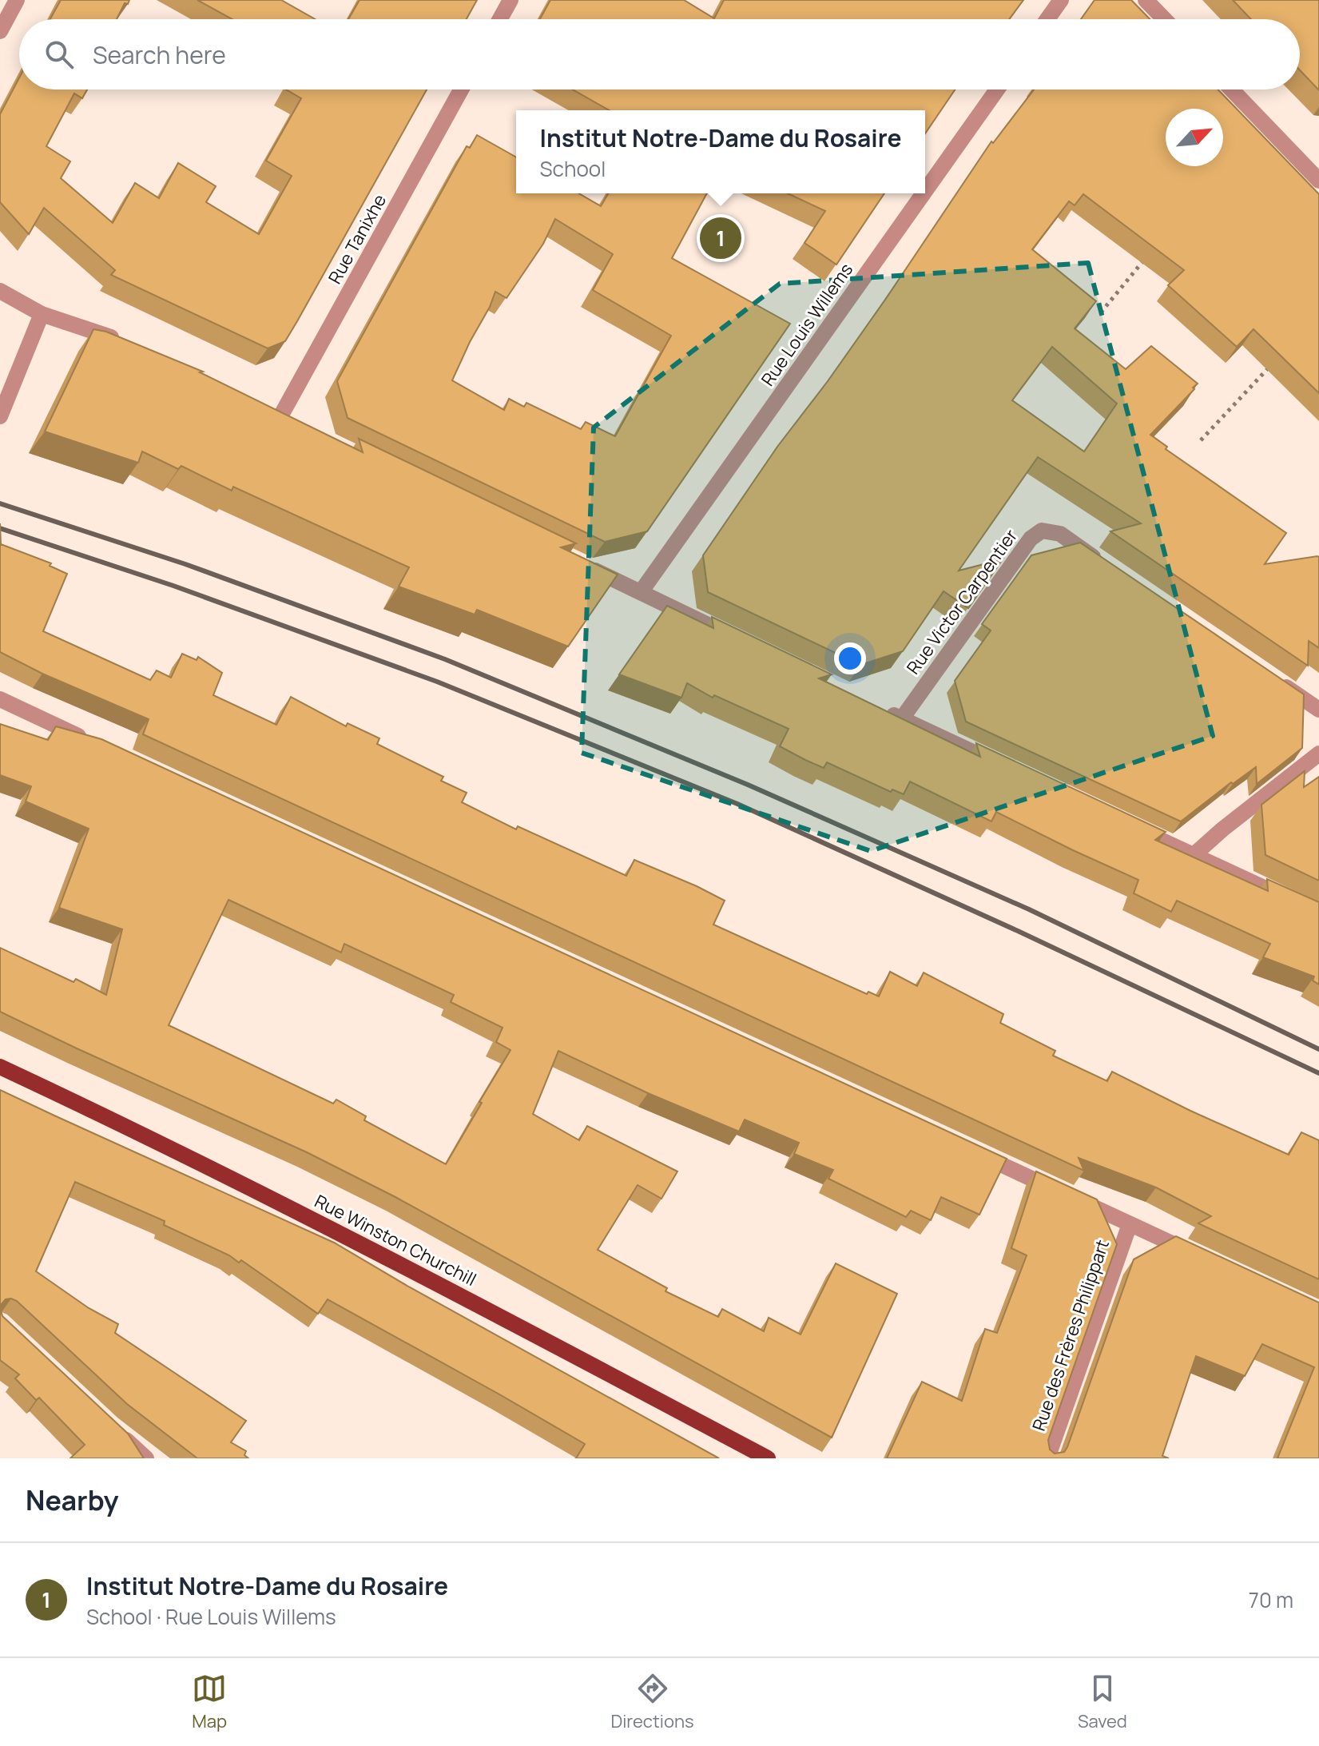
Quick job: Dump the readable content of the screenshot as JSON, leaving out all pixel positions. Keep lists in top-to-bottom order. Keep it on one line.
{"streets":{"main road":["Rue Winston Churchill"],"street":["Rue Tanixhe","Rue Louis Willems","Rue Victor Carpentier","Rue des Frères Philippart"]},"north":"top right","page":{"search":"Search here","popup":["Institut Notre-Dame du Rosaire","School"],"pins":"1","heading":"Nearby","list":[{"mark":"1","name":"Institut Notre-Dame du Rosaire","note":"School · Rue Louis Willems","value":"70 m"}],"nav":["Map","Directions","Saved"]}}
